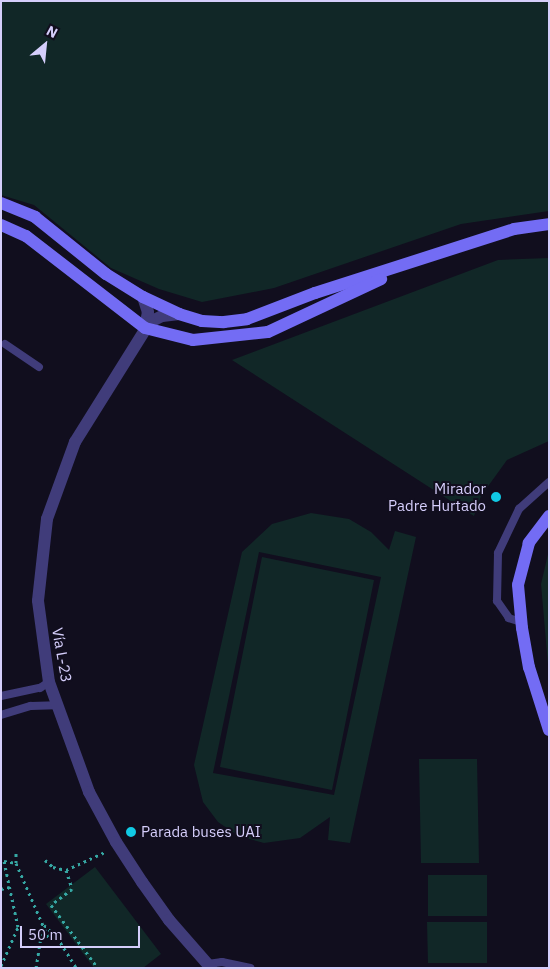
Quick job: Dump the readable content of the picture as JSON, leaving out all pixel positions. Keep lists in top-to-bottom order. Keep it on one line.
{"streets":{"street":["Vía L-23"]},"places":["Mirador Padre Hurtado","Parada buses UAI"],"scale_bar":"50 m","north":"top right"}
